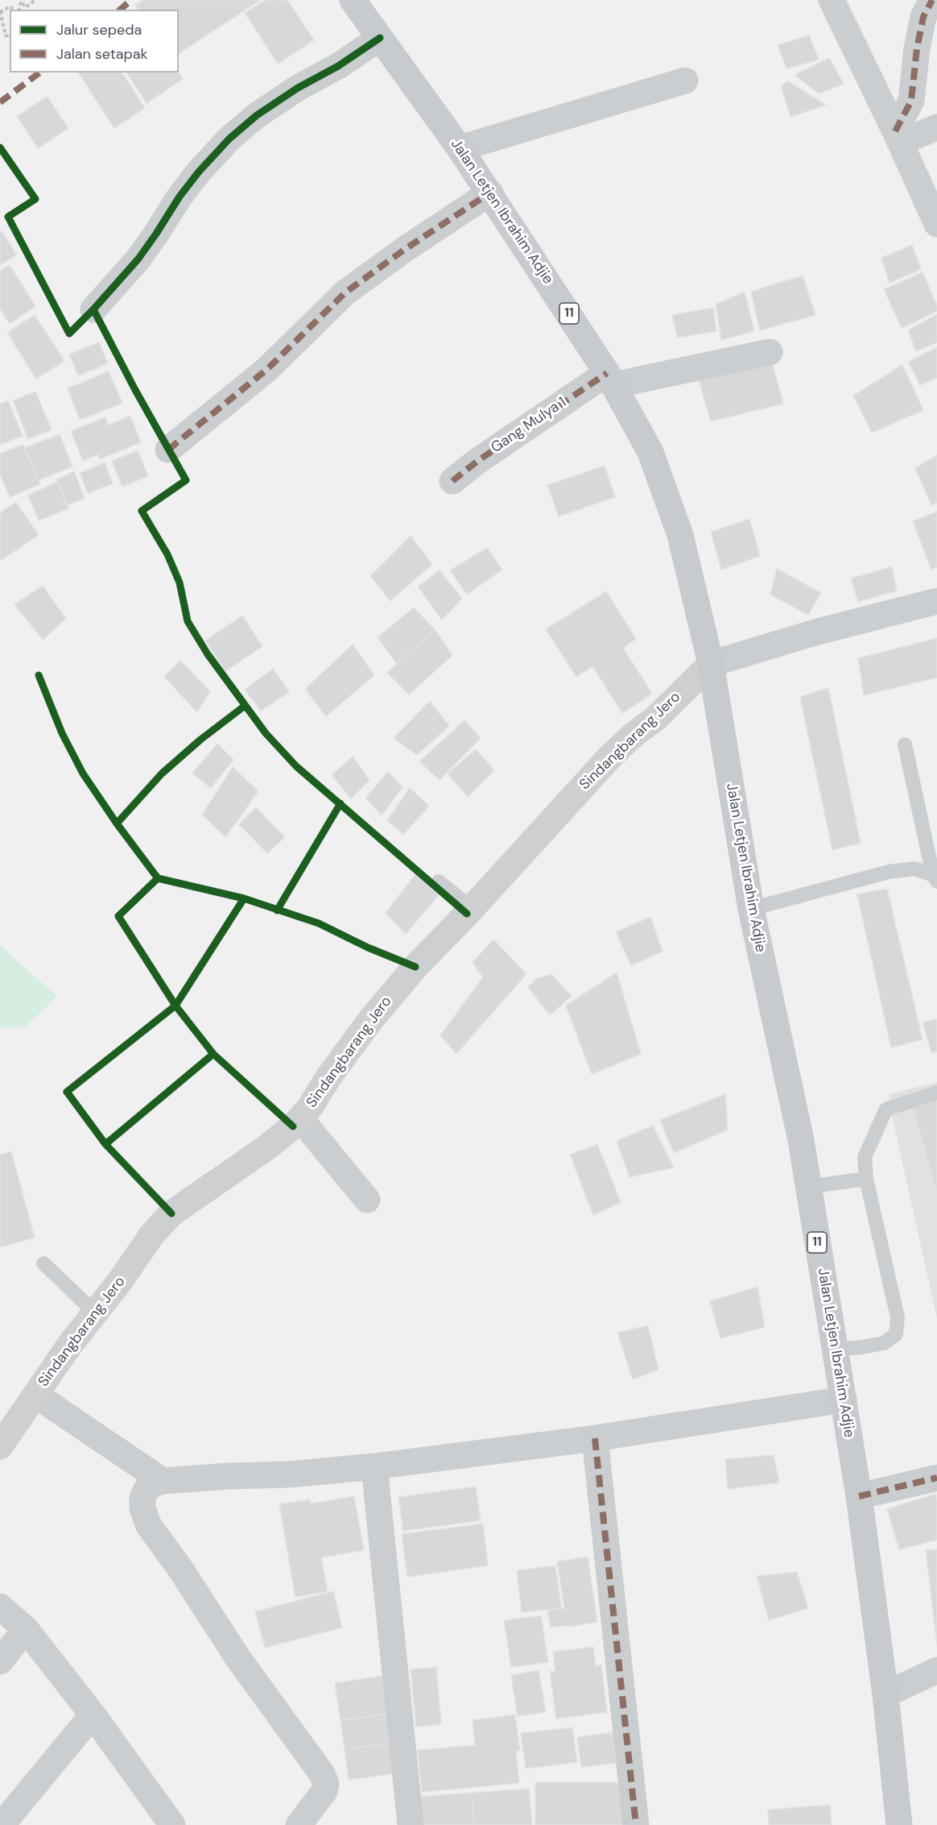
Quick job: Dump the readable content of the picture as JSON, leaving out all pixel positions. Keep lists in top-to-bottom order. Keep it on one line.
{"streets":{"main road":["Jalan Letjen Ibrahim Adjie","11"],"street":["Gang Mulya 1","Sindangbarang Jero"]},"crossings":[["Jalan Letjen Ibrahim Adjie","Gang Mulya 1"],["Jalan Letjen Ibrahim Adjie","Sindangbarang Jero"]],"legend":["Jalur sepeda","Jalan setapak"]}
